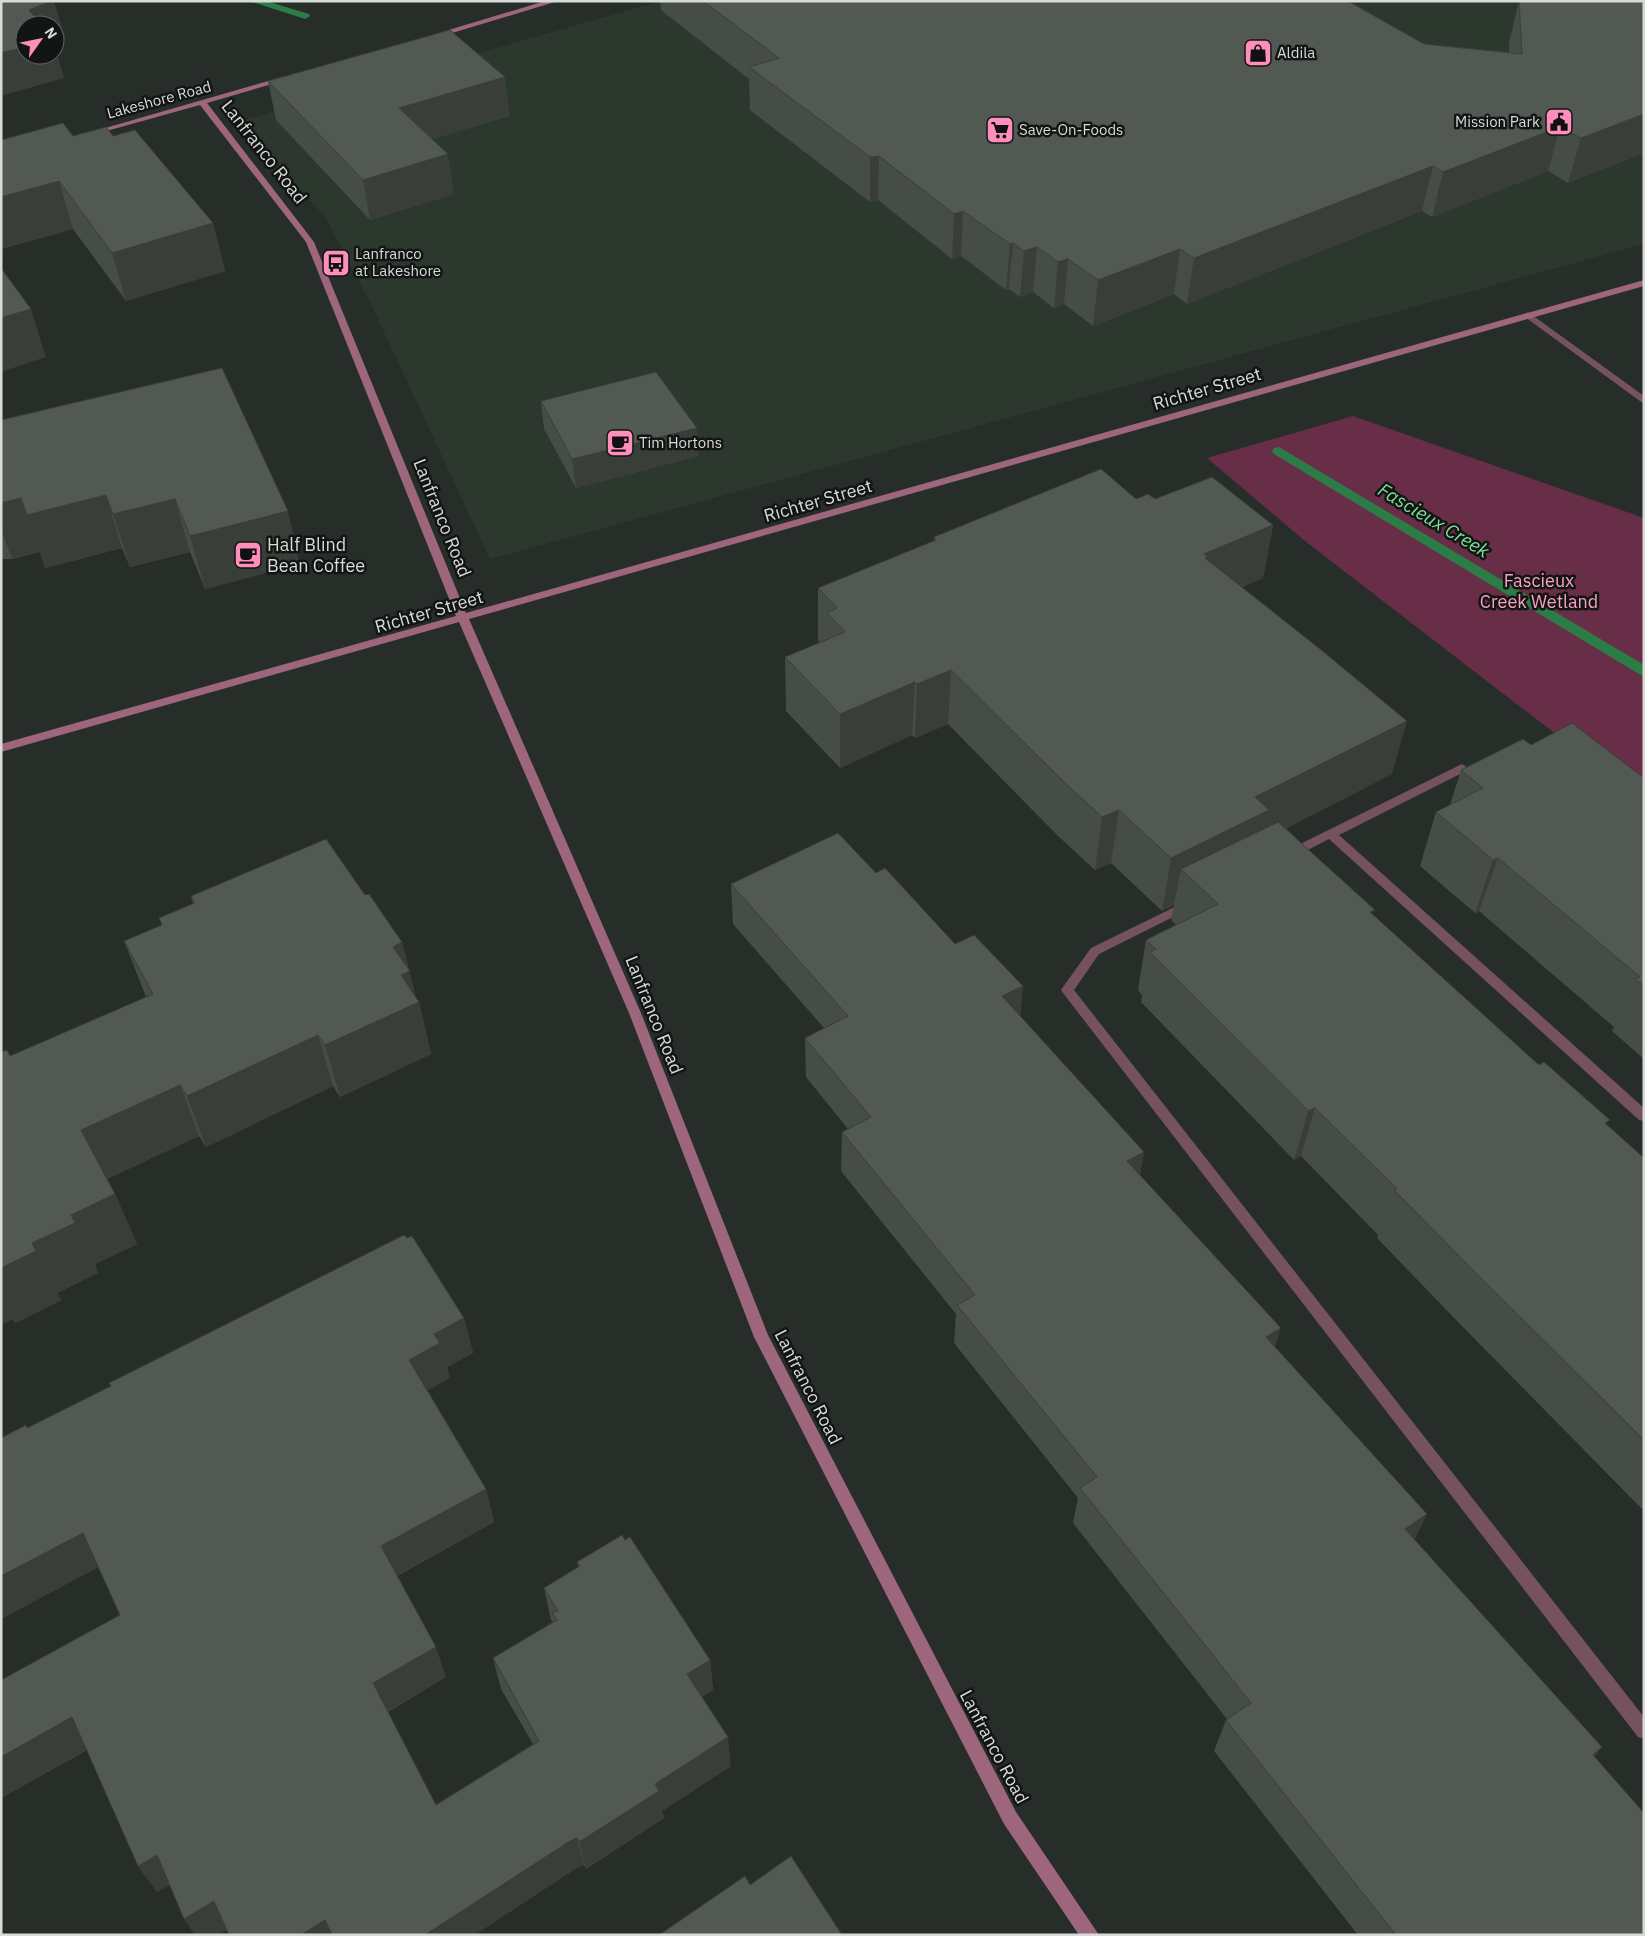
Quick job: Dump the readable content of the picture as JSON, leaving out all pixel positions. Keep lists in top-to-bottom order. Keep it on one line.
{"streets":{"street":["Lakeshore Road","Lanfranco Road","Richter Street"]},"crossings":[["Lakeshore Road","Lanfranco Road"],["Lanfranco Road","Richter Street"]],"water":["Fascieux Creek"],"parks":["Fascieux Creek Wetland"],"places":{"shop":["Aldila"],"public building":["Mission Park"],"supermarket":["Save-On-Foods"],"bus stop":["Lanfranco at Lakeshore"],"cafe":["Tim Hortons","Half Blind Bean Coffee"]},"north":"top right"}
